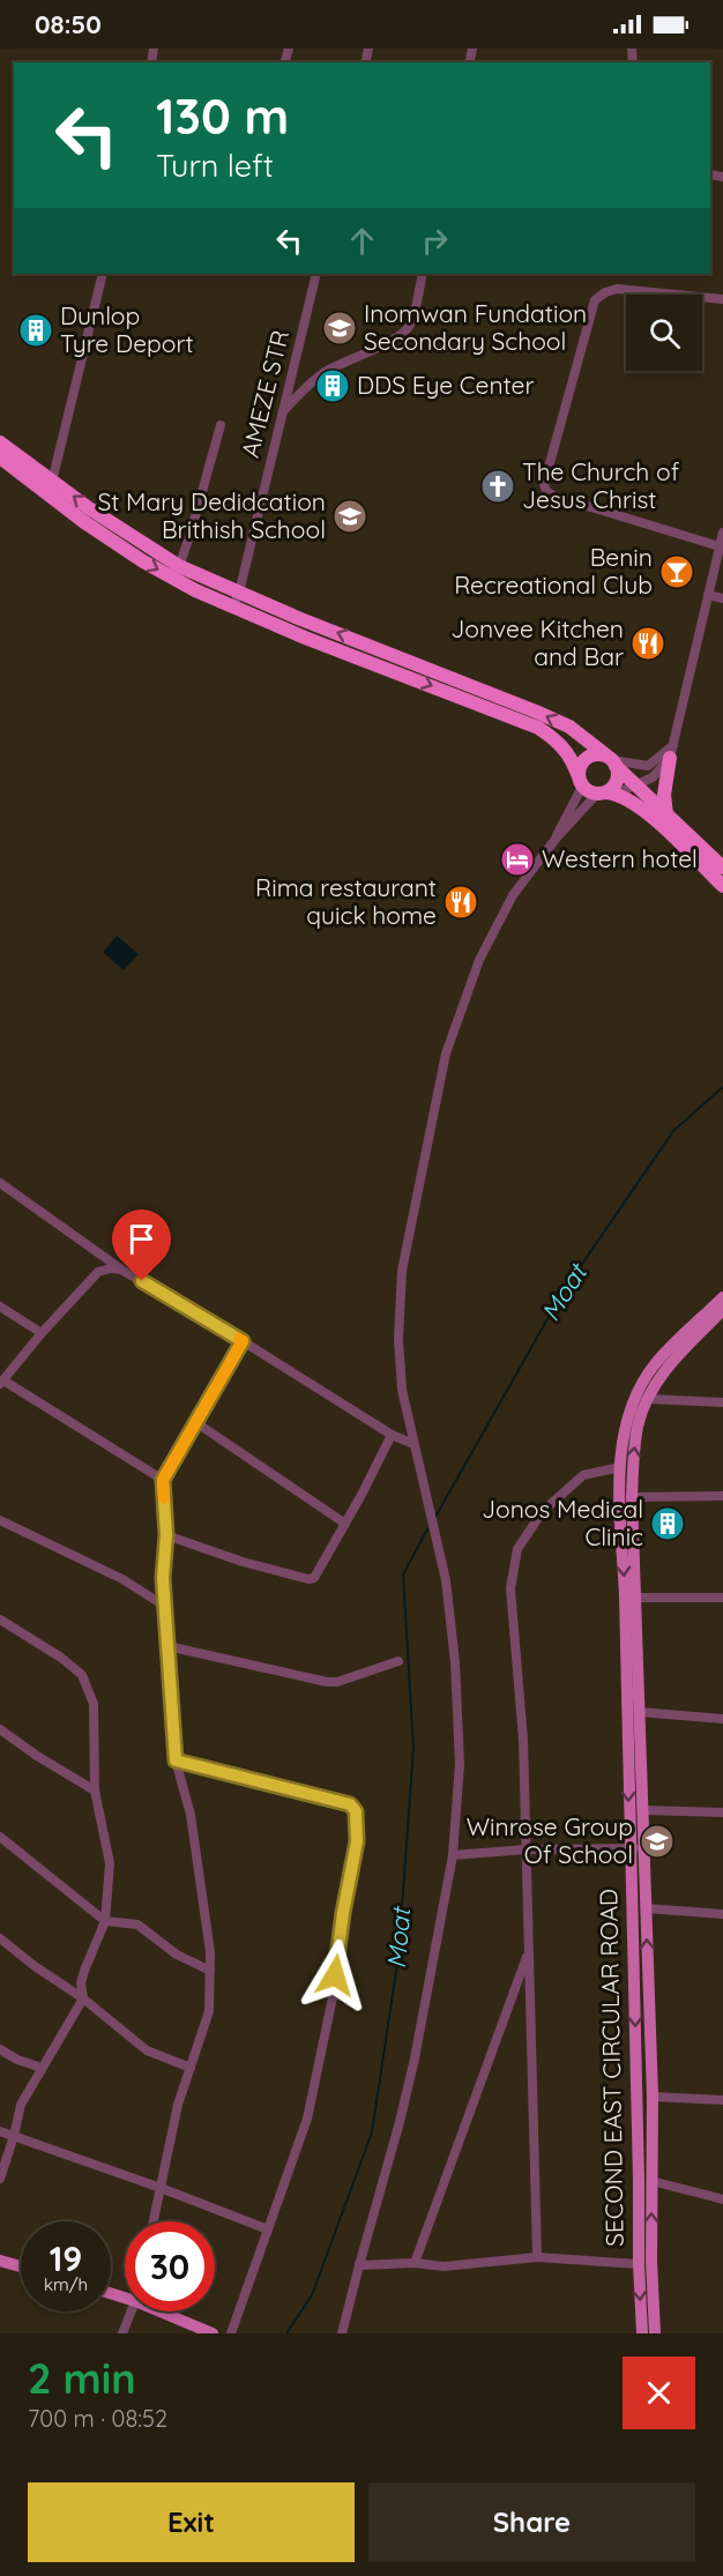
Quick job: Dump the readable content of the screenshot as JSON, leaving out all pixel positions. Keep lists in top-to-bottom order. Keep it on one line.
{"streets":{"main road":["SECOND EAST CIRCULAR ROAD"],"street":["AMEZE STR"]},"water":["Moat"],"places":{"school or university":["Inomwan Fundation Secondary School","St Mary Dedidcation Brithish School","Winrose Group Of School"],"building":["Dunlop Tyre Deport","DDS Eye Center","Jonos Medical Clinic"],"church":["The Church of Jesus Christ"],"bar":["Benin Recreational Club"],"restaurant":["Jonvee Kitchen and Bar","Rima restaurant quick home"],"hotel":["Western hotel"]},"page":{"status":"08:50","turn":["130 m","Turn left"],"speed":"19 km/h","limit":"30","heading":["2 min","700 m · 08:52"],"buttons":["Exit","Share"]}}
